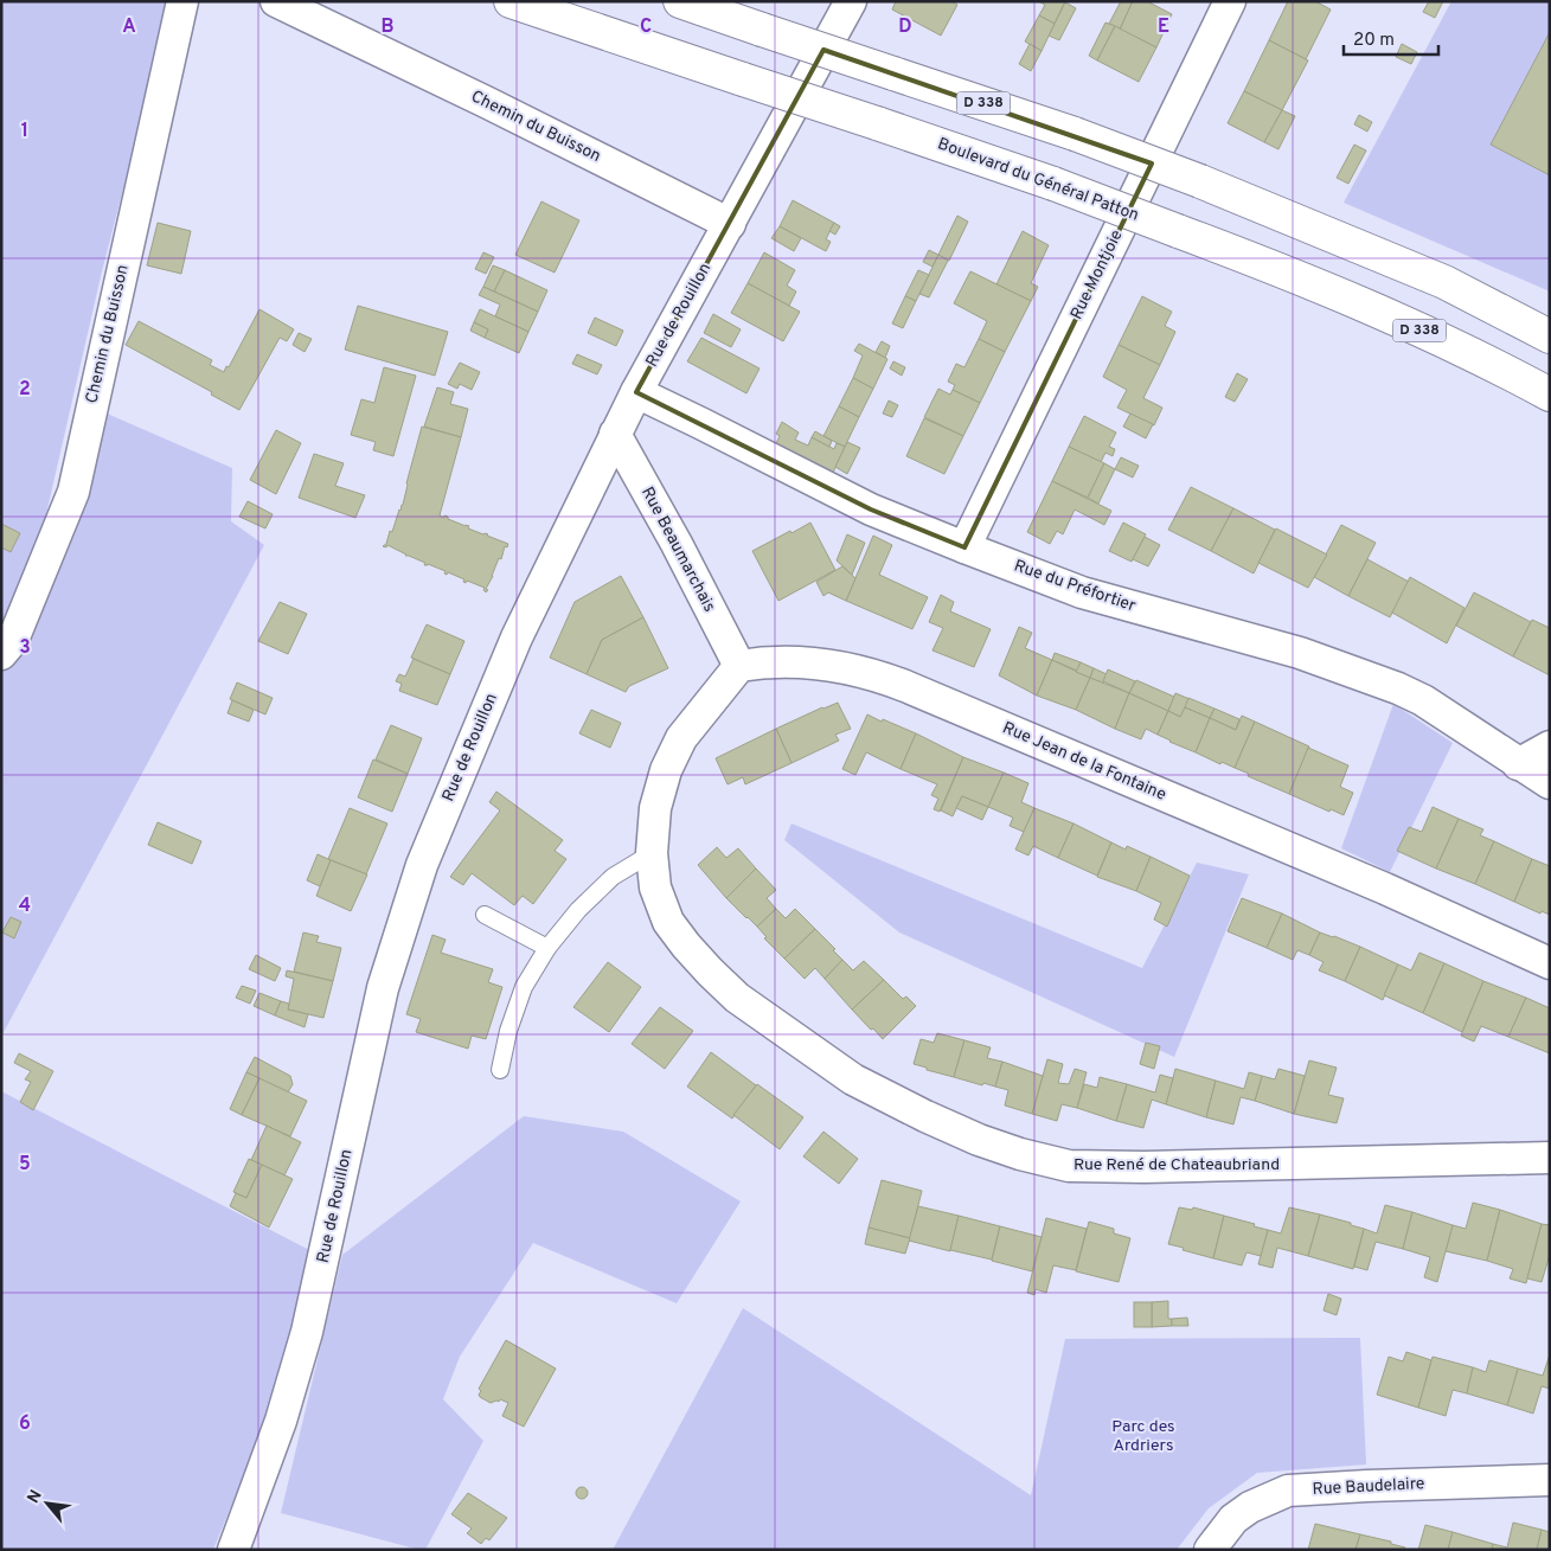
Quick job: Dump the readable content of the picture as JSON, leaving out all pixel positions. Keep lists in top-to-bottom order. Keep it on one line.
{"streets":{"highway":["D 338","Boulevard du Général Patton"],"street":["Chemin du Buisson","Rue Montjoie","Rue de Rouillon","Rue Beaumarchais","Rue du Préfortier","Rue Jean de la Fontaine","Rue René de Chateaubriand","Rue Baudelaire"]},"crossings":[["Chemin du Buisson","Rue de Rouillon"],["Rue Montjoie","Rue du Préfortier"],["Rue de Rouillon","Rue Beaumarchais"],["Rue de Rouillon","Rue du Préfortier"],["Rue Beaumarchais","Rue Jean de la Fontaine"],["Rue Beaumarchais","Rue René de Chateaubriand"],["Rue Jean de la Fontaine","Rue René de Chateaubriand"]],"parks":["Parc des Ardriers"],"scale_bar":"20 m","north":"top left","grid":{"columns":["A","B","C","D","E"],"rows":["1","2","3","4","5","6"]}}
